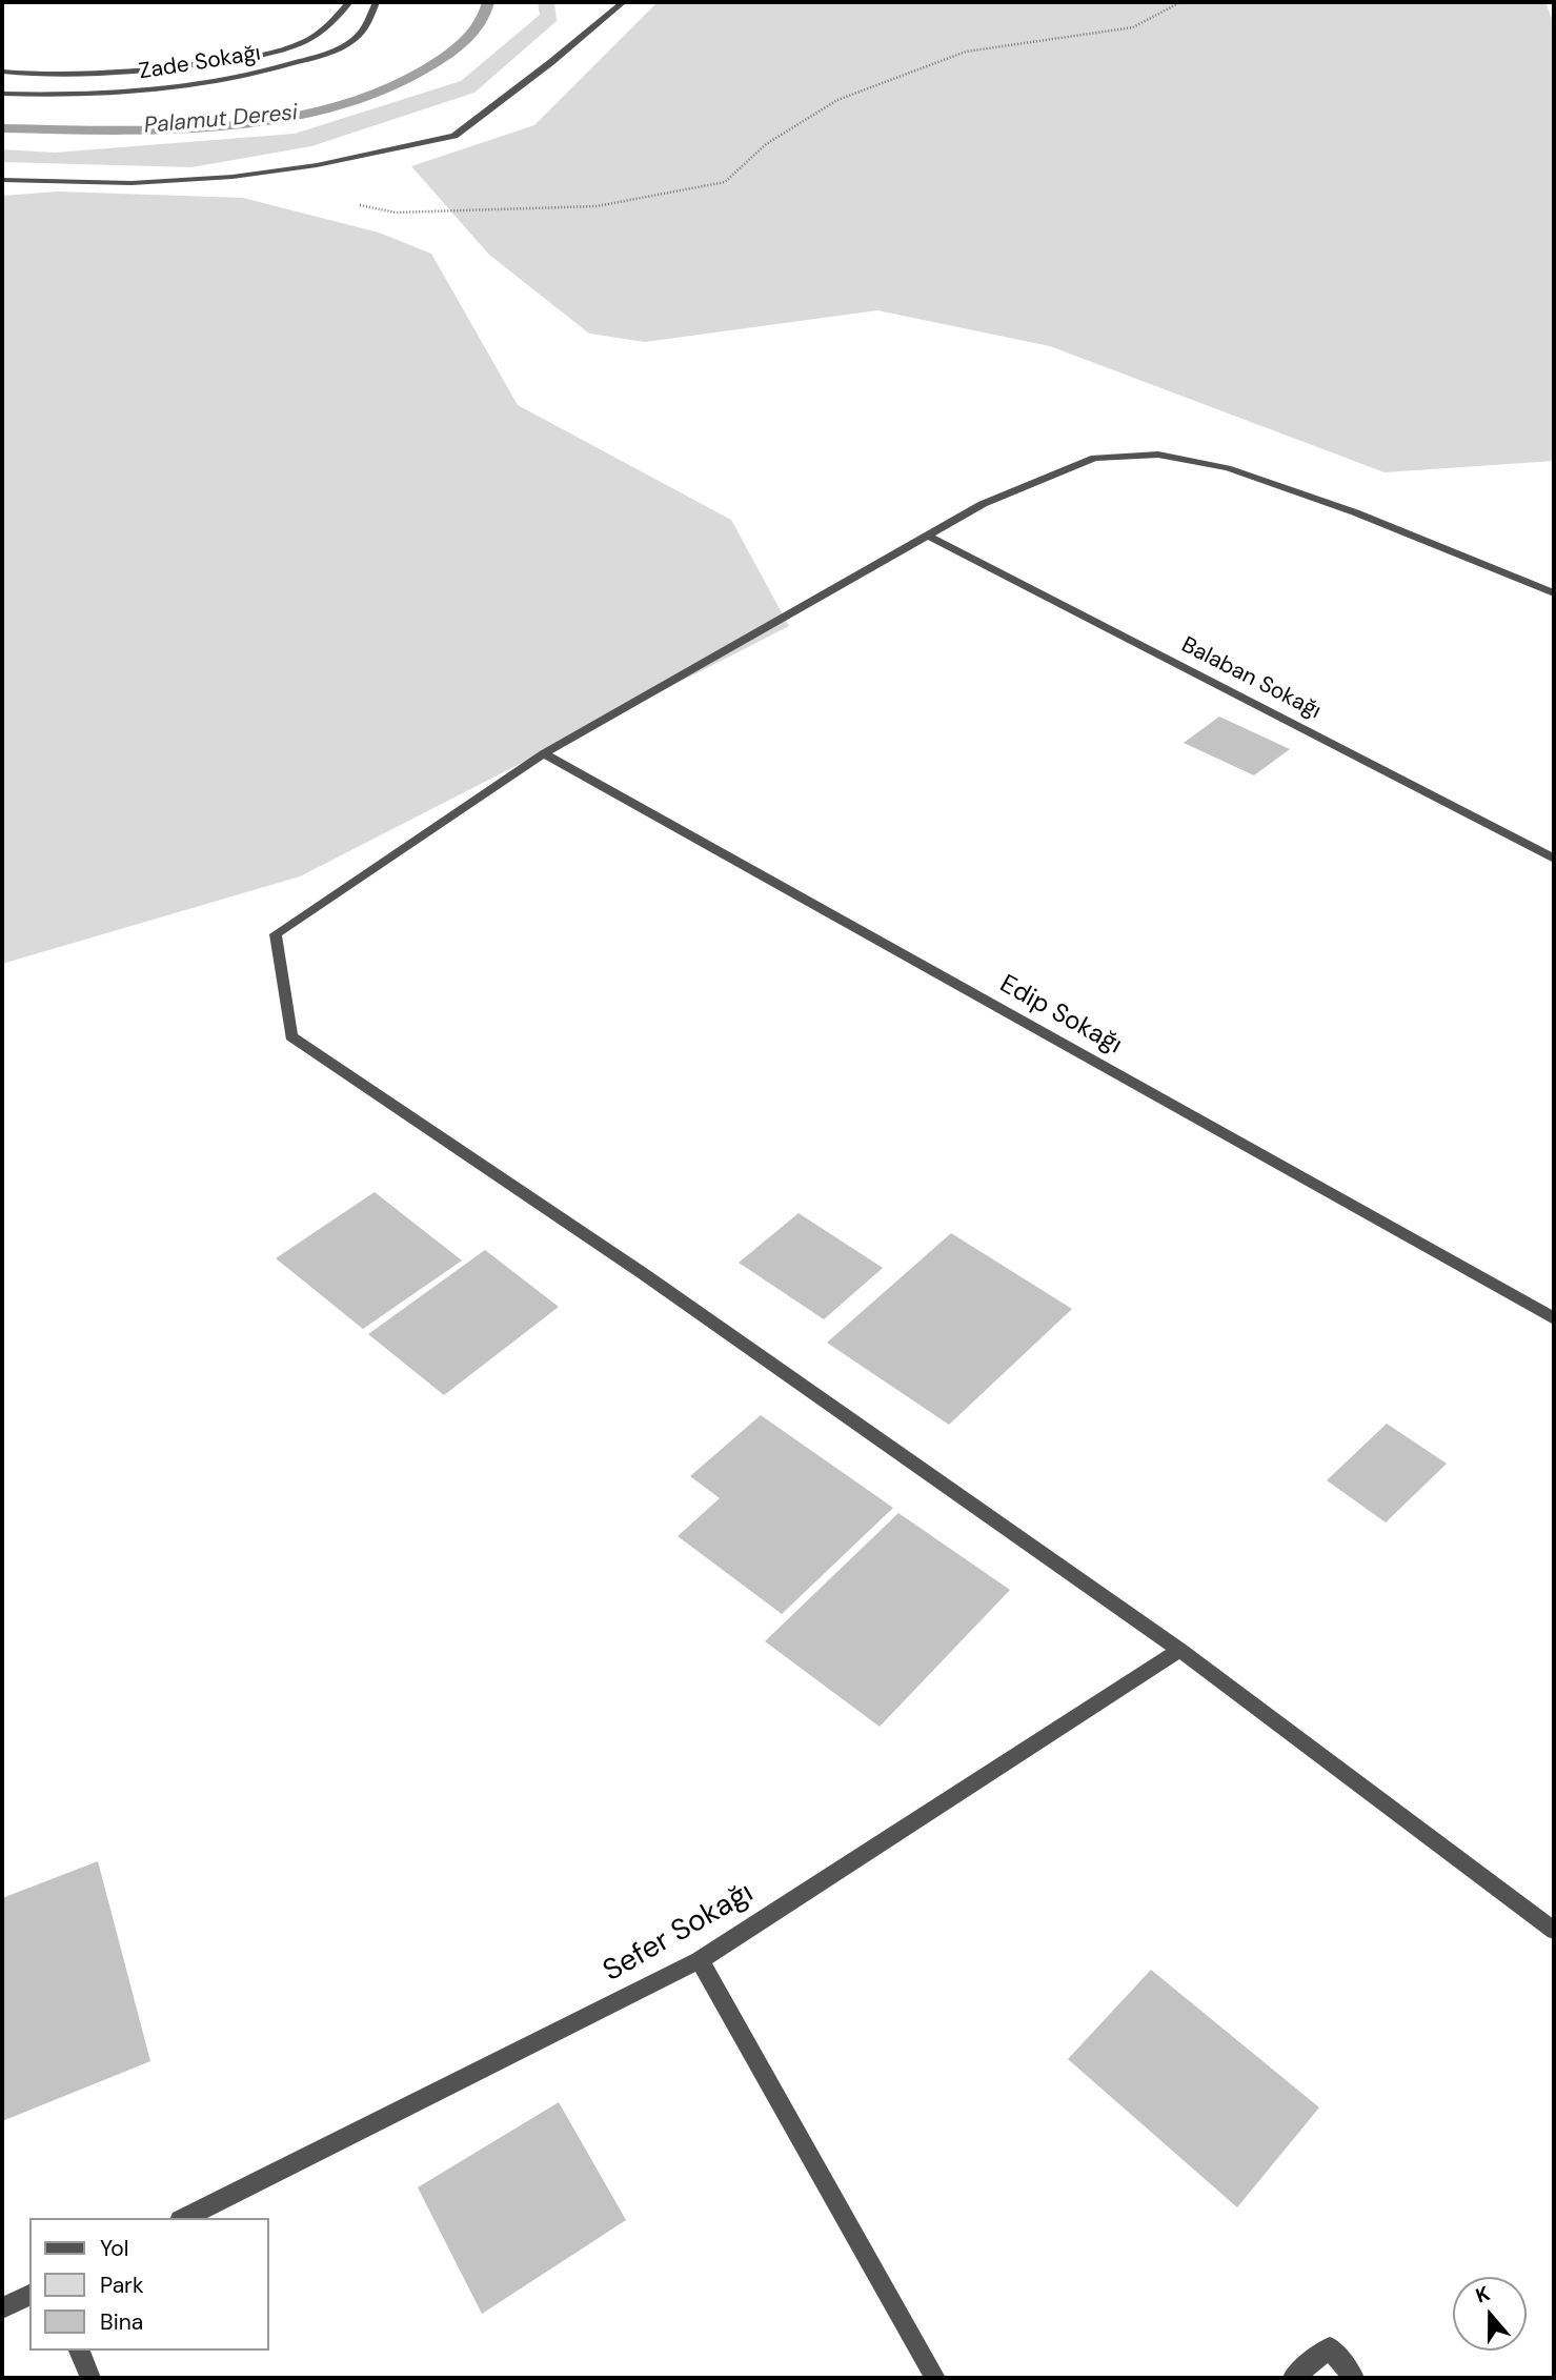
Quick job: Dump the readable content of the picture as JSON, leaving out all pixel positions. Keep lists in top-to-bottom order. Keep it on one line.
{"streets":{"street":["Zade Sokağı","Balaban Sokağı","Edip Sokağı","Sefer Sokağı"]},"water":["Palamut Deresi"],"legend":["Yol","Park","Bina"],"north":"top"}
